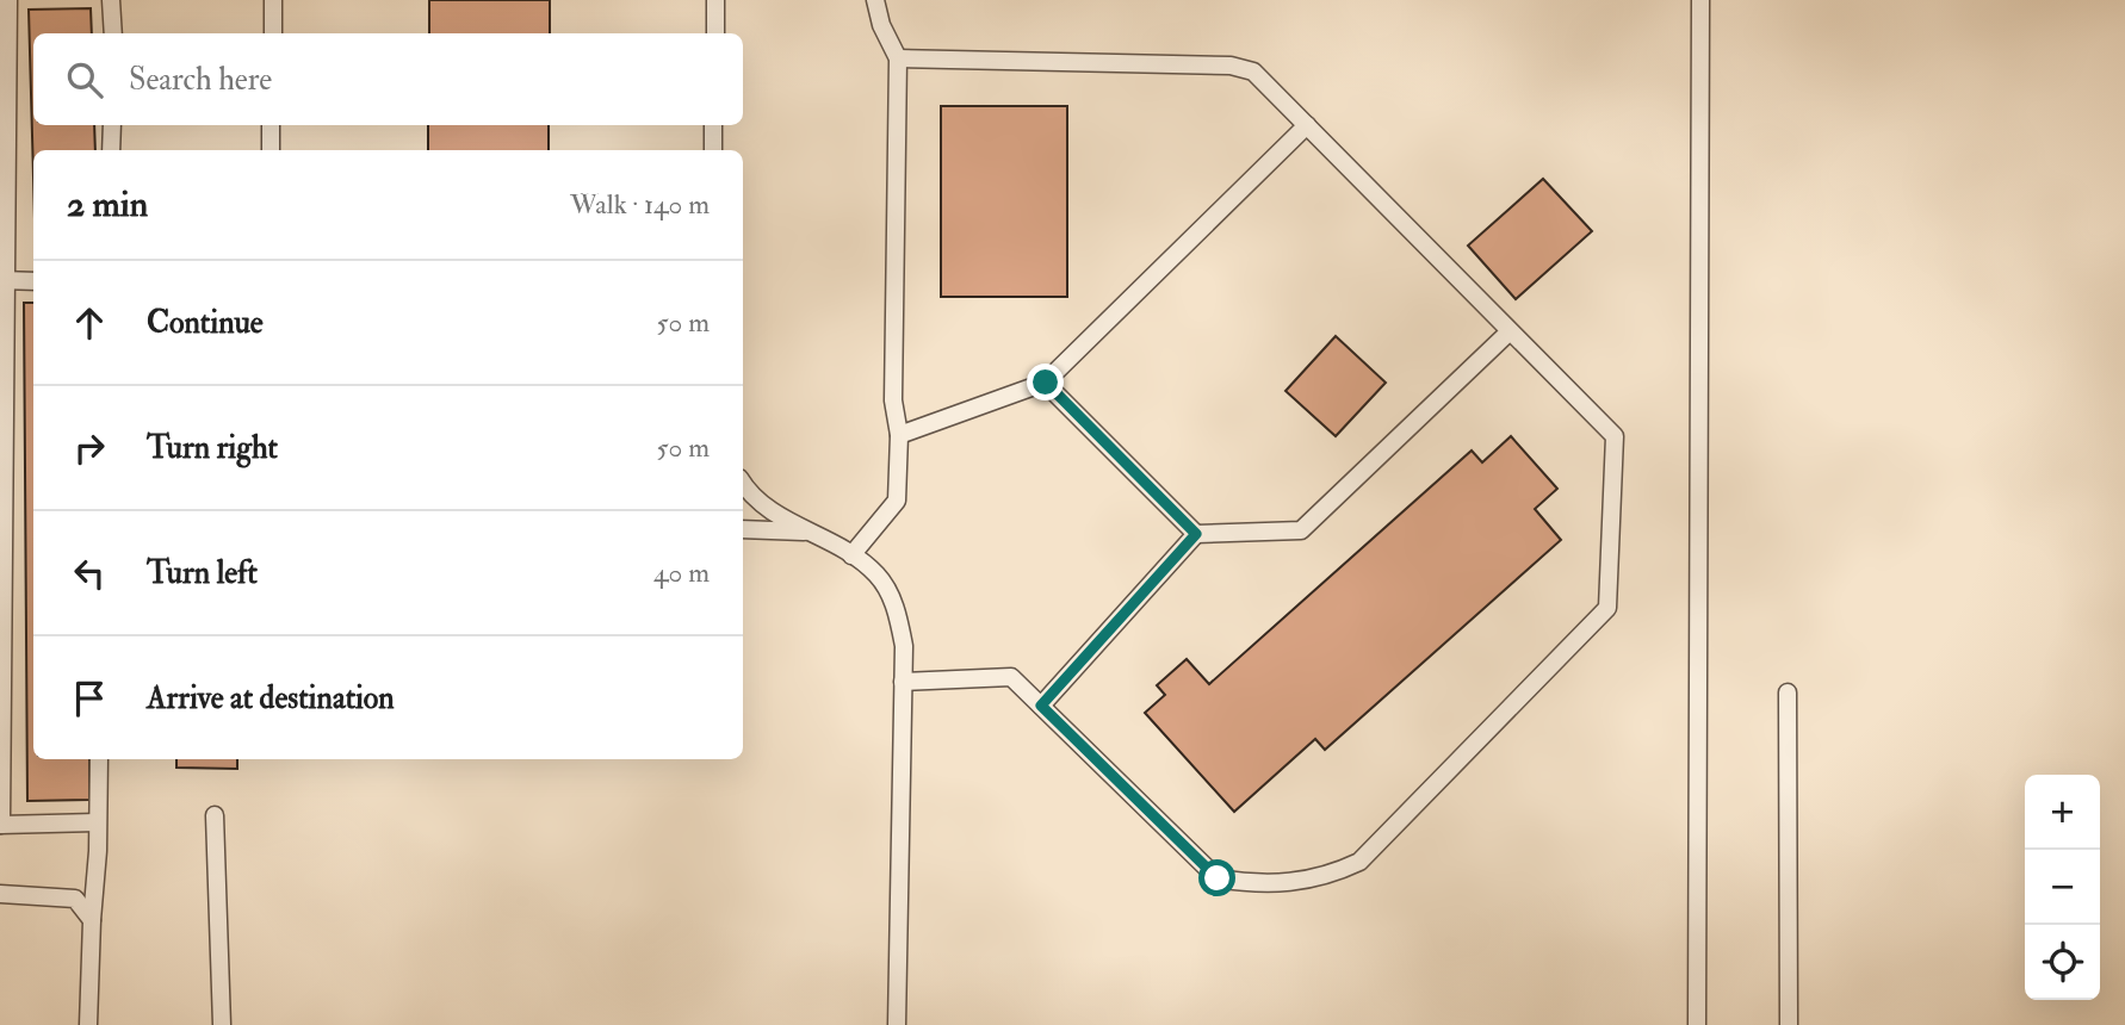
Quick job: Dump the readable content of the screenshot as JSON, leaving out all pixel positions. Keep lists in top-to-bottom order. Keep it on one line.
{"page":{"search":"Search here","heading":["2 min","Walk · 140 m"],"list":[["Continue","50 m"],["Turn right","50 m"],["Turn left","40 m"],"Arrive at destination"],"map_buttons":["+","−"]}}
